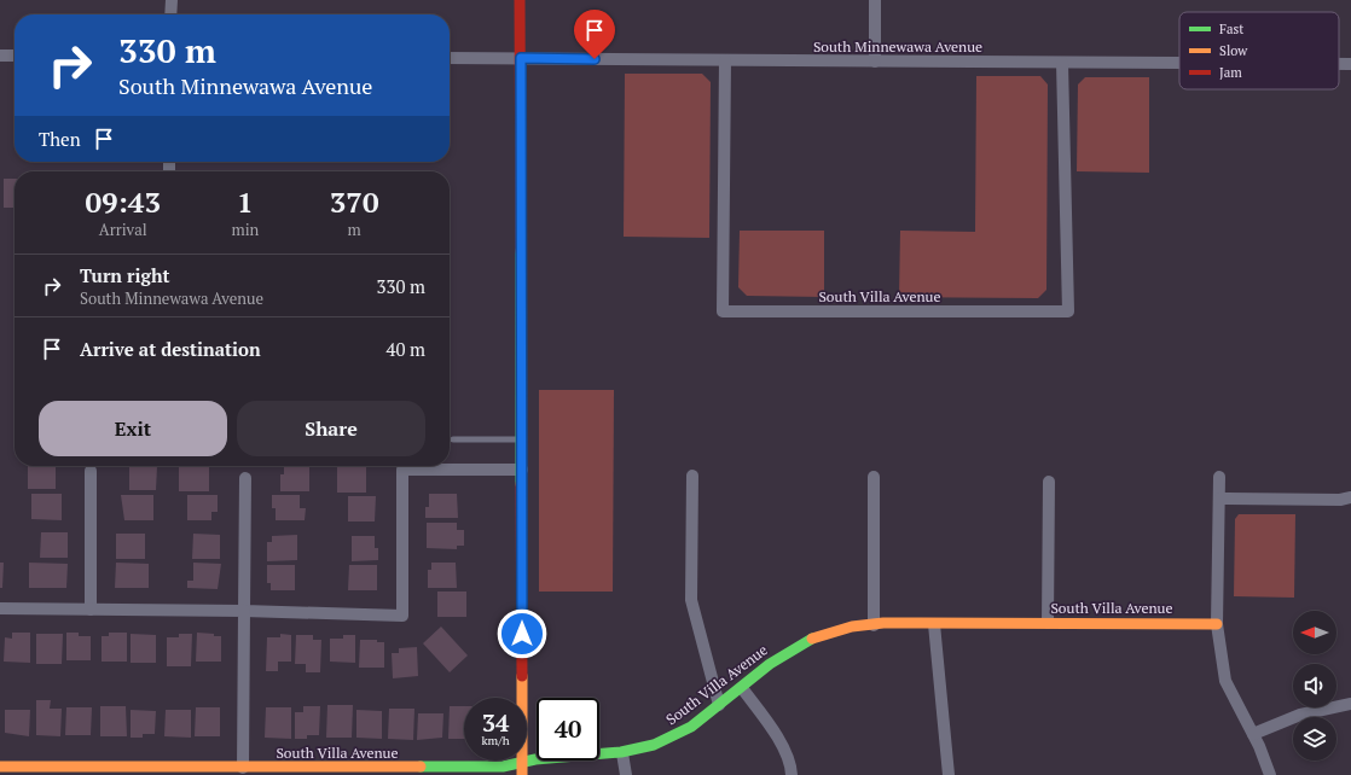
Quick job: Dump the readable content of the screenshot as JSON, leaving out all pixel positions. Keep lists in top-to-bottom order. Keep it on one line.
{"streets":{"street":["South Minnewawa Avenue","South Villa Avenue"]},"crossings":[["South Minnewawa Avenue","South Villa Avenue"]],"legend":["Fast","Slow","Jam"],"north":"left","page":{"turn":["330 m","South Minnewawa Avenue"],"then":"Then","eta":["09:43","Arrival","1","min","370","m"],"list":[{"name":"Turn right","note":"South Minnewawa Avenue","value":"330 m"},{"name":"Arrive at destination","value":"40 m"}],"buttons":["Exit","Share"],"speed":"34 km/h","limit":"40"}}
